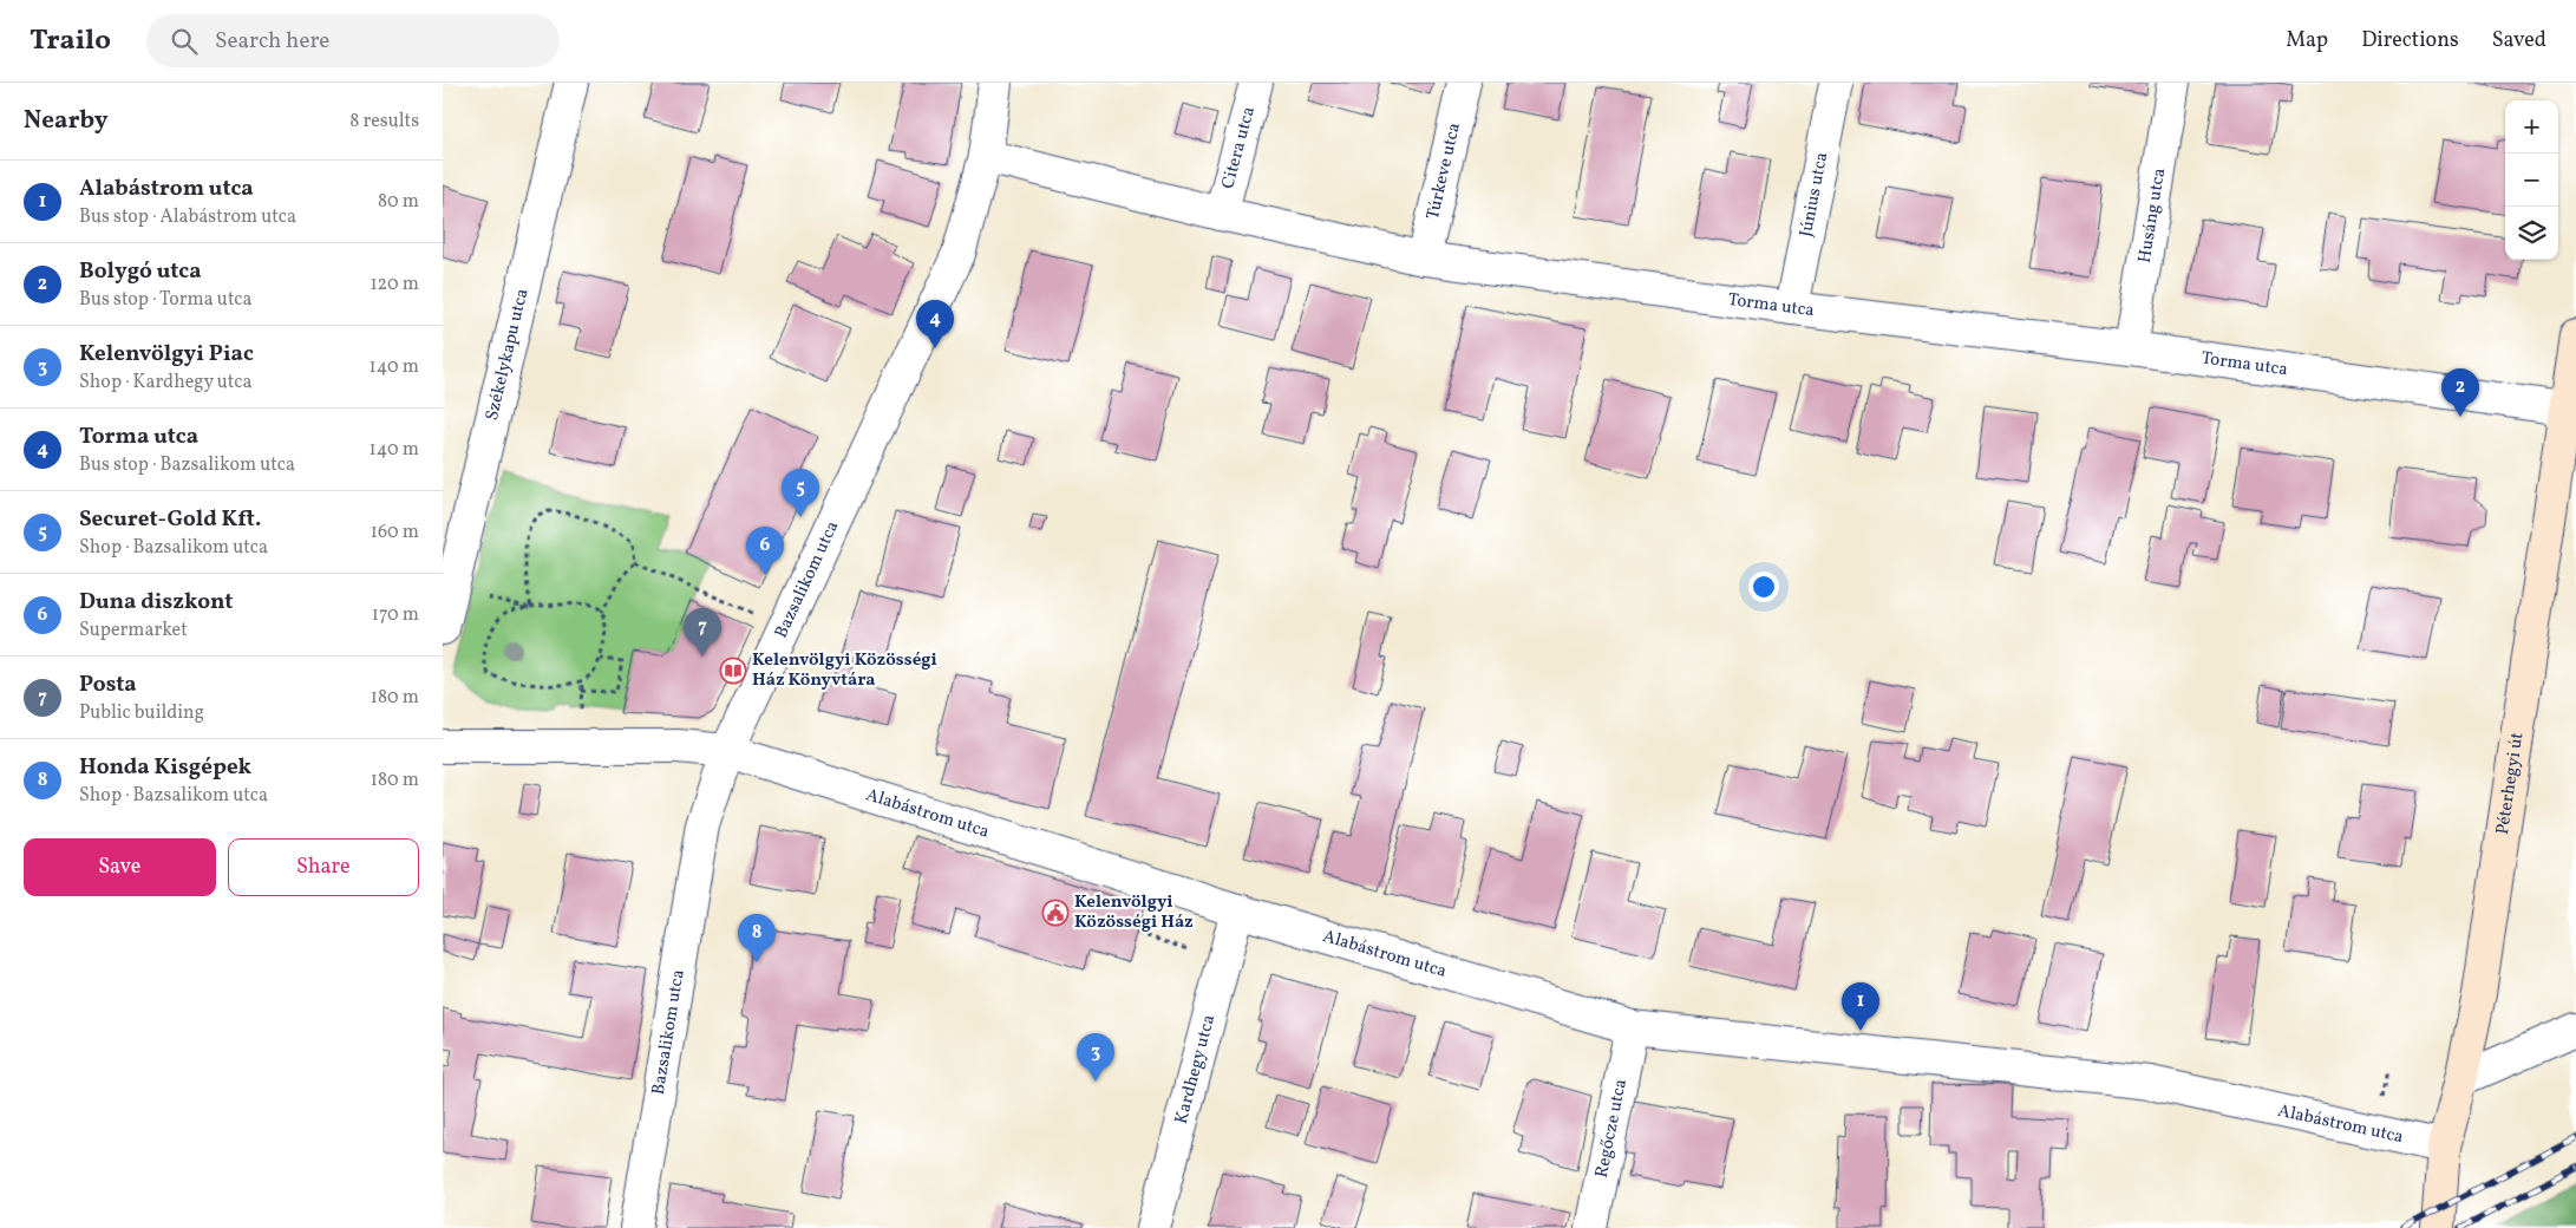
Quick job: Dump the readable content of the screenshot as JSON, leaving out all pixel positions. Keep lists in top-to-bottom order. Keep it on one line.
{"streets":{"street":["Citera utca","Túrkeve utca","Június utca","Husáng utca","Torma utca","Székelykapu utca","Bazsalikom utca","Péterhegyi út","Alabástrom utca","Kardhegy utca","Regőcze utca"]},"crossings":[["Citera utca","Torma utca"],["Túrkeve utca","Torma utca"],["Június utca","Torma utca"],["Husáng utca","Torma utca"],["Torma utca","Bazsalikom utca"],["Torma utca","Péterhegyi út"],["Bazsalikom utca","Alabástrom utca"],["Péterhegyi út","Alabástrom utca"],["Alabástrom utca","Kardhegy utca"],["Alabástrom utca","Regőcze utca"]],"places":{"library":["Kelenvölgyi Közösségi Ház Könyvtára"],"public building":["Kelenvölgyi Közösségi Ház"]},"page":{"header":"Trailo","search":"Search here","nav":["Map","Directions","Saved"],"heading":["Nearby","8 results"],"map_buttons":["+","−"],"list":[{"mark":"1","name":"Alabástrom utca","note":"Bus stop · Alabástrom utca","value":"80 m"},{"mark":"2","name":"Bolygó utca","note":"Bus stop · Torma utca","value":"120 m"},{"mark":"3","name":"Kelenvölgyi Piac","note":"Shop · Kardhegy utca","value":"140 m"},{"mark":"4","name":"Torma utca","note":"Bus stop · Bazsalikom utca","value":"140 m"},{"mark":"5","name":"Securet-Gold Kft.","note":"Shop · Bazsalikom utca","value":"160 m"},{"mark":"6","name":"Duna diszkont","note":"Supermarket","value":"170 m"},{"mark":"7","name":"Posta","note":"Public building","value":"180 m"},{"mark":"8","name":"Honda Kisgépek","note":"Shop · Bazsalikom utca","value":"180 m"}],"pins":["4","2","5","6","7","8","1","3"],"buttons":["Save","Share"]}}
